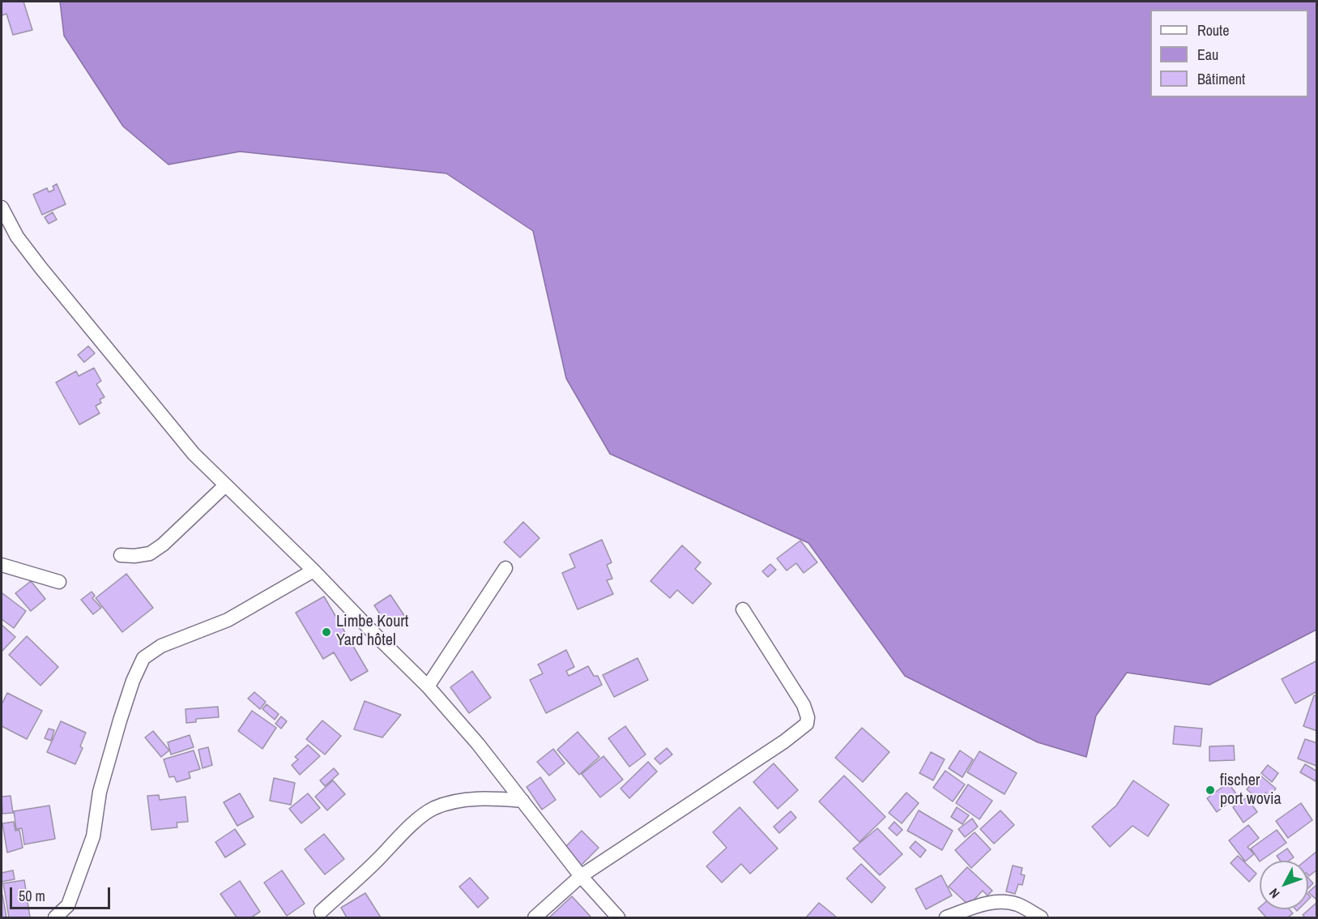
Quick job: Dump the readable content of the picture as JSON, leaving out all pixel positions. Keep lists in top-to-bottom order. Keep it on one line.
{"places":["Limbe Kourt Yard hôtel","fischer port wovia"],"legend":["Route","Eau","Bâtiment"],"scale_bar":"50 m","north":"bottom left"}
